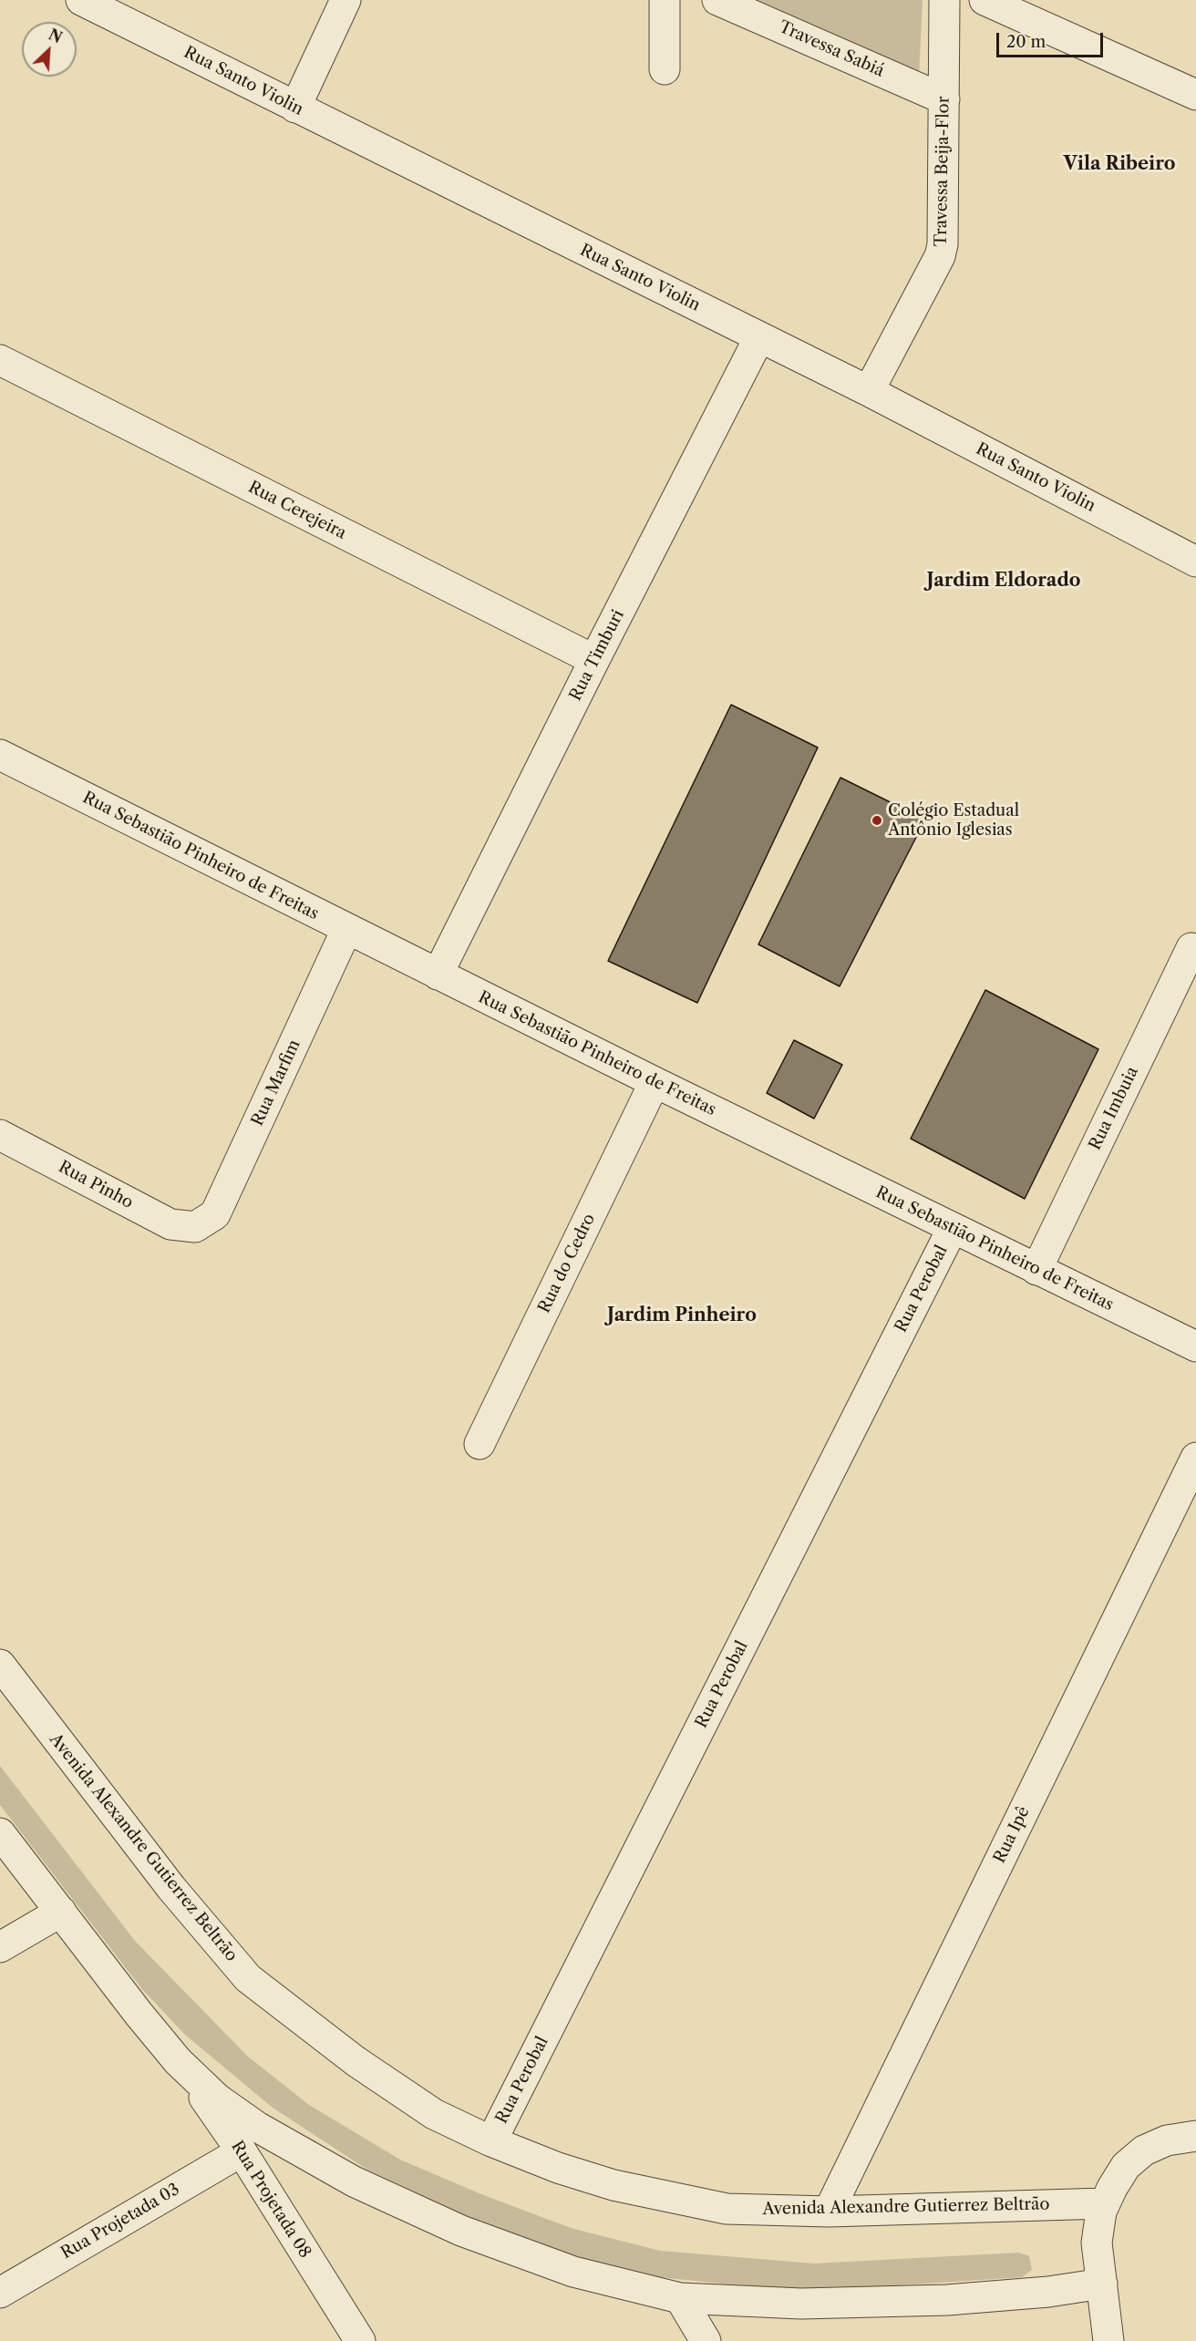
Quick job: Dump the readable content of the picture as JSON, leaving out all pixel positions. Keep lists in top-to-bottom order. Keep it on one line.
{"streets":{"street":["Travessa Sabiá","Rua Santo Violin","Travessa Beija-Flor","Rua Cerejeira","Rua Timburi","Rua Sebastião Pinheiro de Freitas","Rua Marfim","Rua Imbuia","Rua Pinho","Rua do Cedro","Rua Perobal","Rua Ipê","Avenida Alexandre Gutierrez Beltrão","Rua Projetada 08","Rua Projetada 03"]},"crossings":[["Travessa Sabiá","Travessa Beija-Flor"],["Rua Santo Violin","Travessa Beija-Flor"],["Rua Santo Violin","Rua Timburi"],["Rua Cerejeira","Rua Timburi"],["Rua Timburi","Rua Sebastião Pinheiro de Freitas"],["Rua Sebastião Pinheiro de Freitas","Rua Marfim"],["Rua Sebastião Pinheiro de Freitas","Rua Imbuia"],["Rua Sebastião Pinheiro de Freitas","Rua do Cedro"],["Rua Sebastião Pinheiro de Freitas","Rua Perobal"],["Rua Marfim","Rua Pinho"],["Rua Perobal","Avenida Alexandre Gutierrez Beltrão"],["Rua Ipê","Avenida Alexandre Gutierrez Beltrão"],["Rua Projetada 08","Rua Projetada 03"]],"districts":["Vila Ribeiro","Jardim Eldorado","Jardim Pinheiro"],"places":["Colégio Estadual Antônio Iglesias"],"scale_bar":"20 m","north":"top right"}
